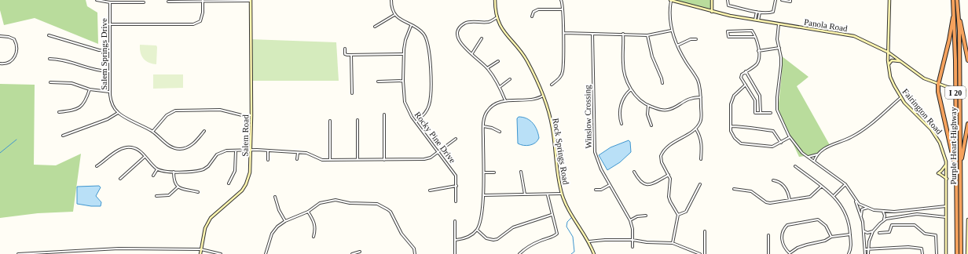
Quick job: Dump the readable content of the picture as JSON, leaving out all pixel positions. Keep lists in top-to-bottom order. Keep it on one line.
{"streets":{"highway":["I 20","Purple Heart Highway"],"street":["Panola Road","Salem Springs Drive","Fairington Road","Winslow Crossing","Salem Road","Rocky Pine Drive","Rock Springs Road"]},"crossings":[["Panola Road","Fairington Road"]]}
